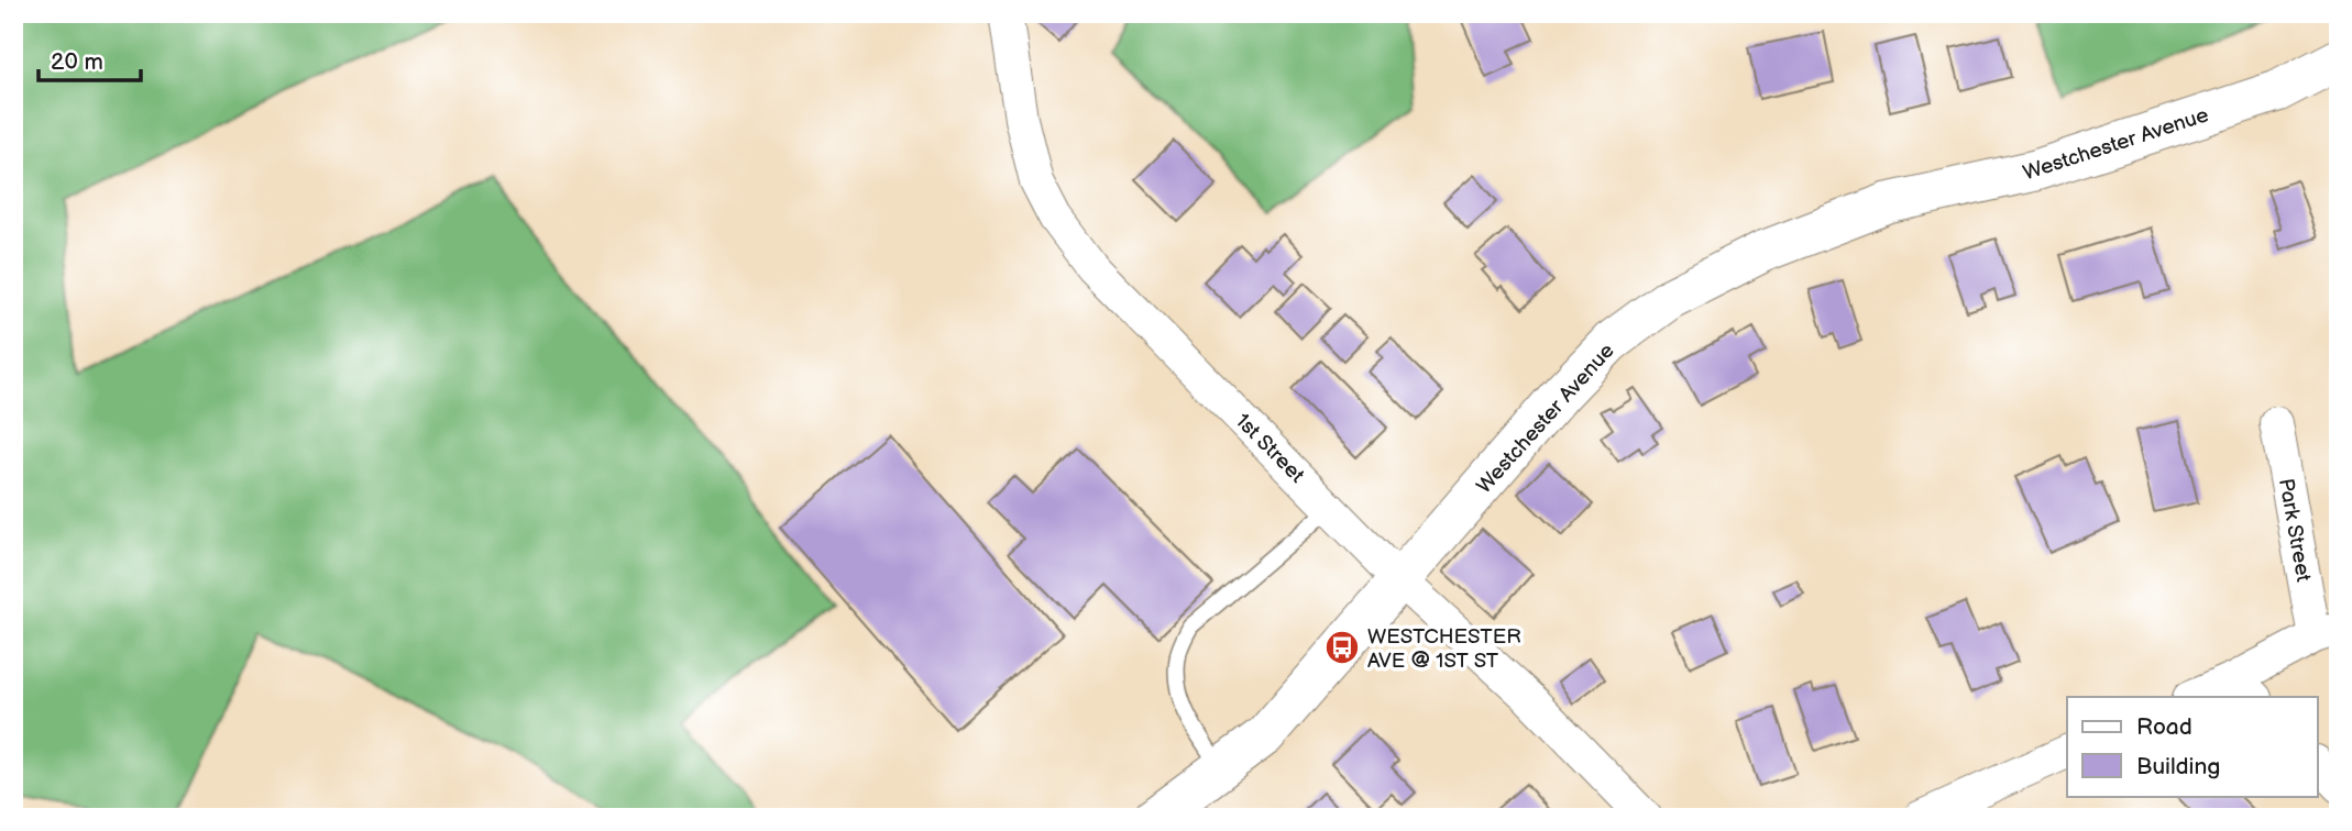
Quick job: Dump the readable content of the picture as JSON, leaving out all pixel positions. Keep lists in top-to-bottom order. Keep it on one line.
{"streets":{"street":["Westchester Avenue","1st Street","Park Street"]},"crossings":[["Westchester Avenue","1st Street"]],"places":{"bus stop":["WESTCHESTER AVE @ 1ST ST"]},"legend":["Road","Building"],"scale_bar":"20 m"}
